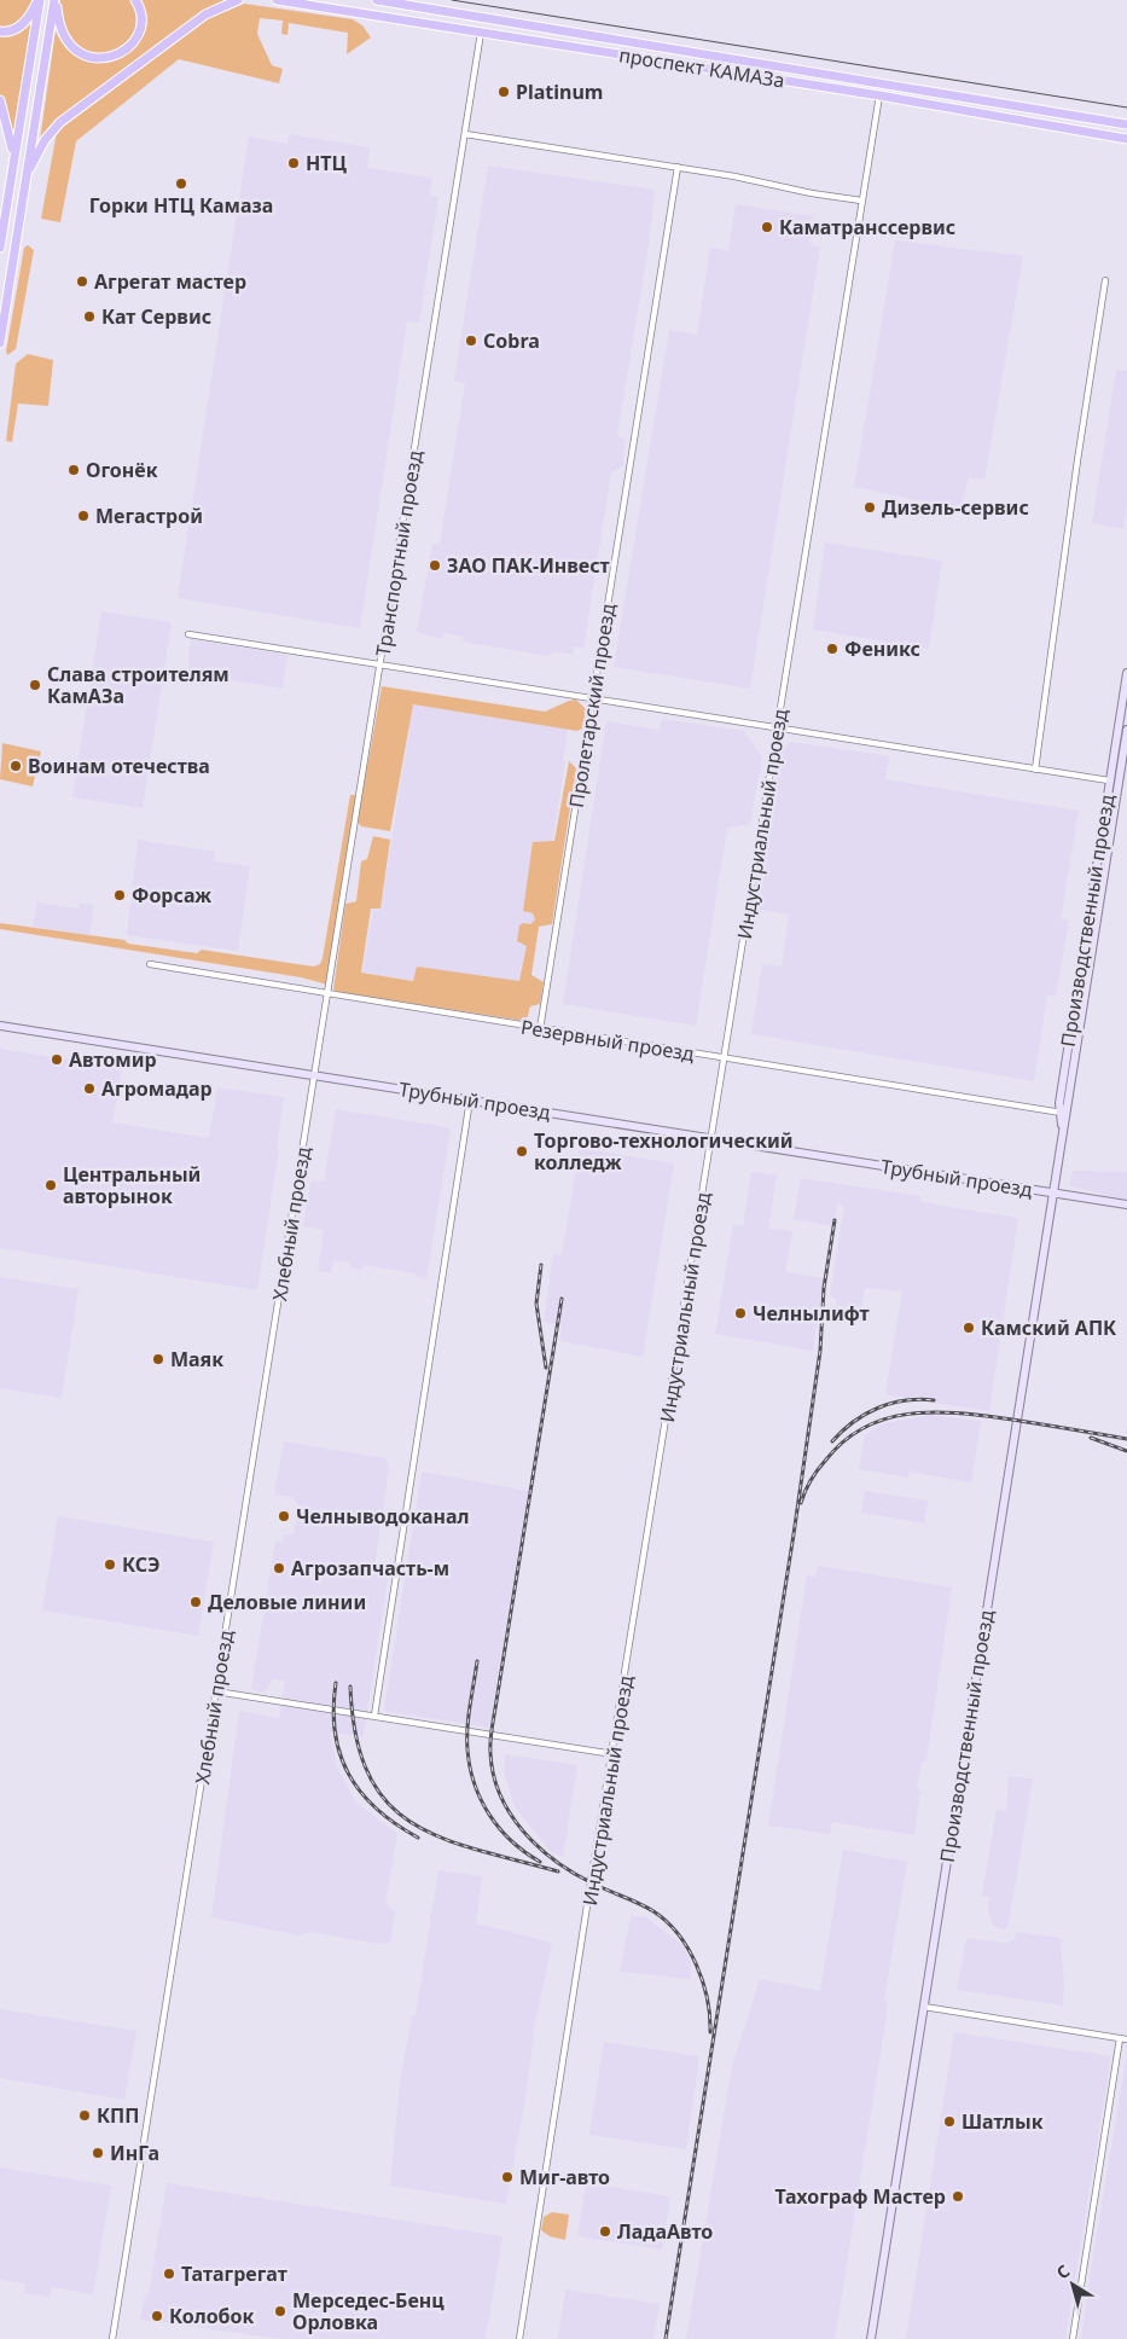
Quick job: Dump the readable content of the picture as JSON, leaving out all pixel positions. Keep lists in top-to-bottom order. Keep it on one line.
{"streets":{"main road":["проспект КАМАЗа"],"street":["Транспортный проезд","Пролетарский проезд","Индустриальный проезд","Производственный проезд","Резервный проезд","Трубный проезд","Хлебный проезд"]},"crossings":[["проспект КАМАЗа","Транспортный проезд"],["проспект КАМАЗа","Индустриальный проезд"],["Транспортный проезд","Резервный проезд"],["Транспортный проезд","Трубный проезд"],["Транспортный проезд","Хлебный проезд"],["Пролетарский проезд","Резервный проезд"],["Индустриальный проезд","Резервный проезд"],["Индустриальный проезд","Трубный проезд"],["Производственный проезд","Резервный проезд"],["Производственный проезд","Трубный проезд"],["Трубный проезд","Хлебный проезд"]],"places":["Platinum","НТЦ","Горки НТЦ Камаза","Каматранссервис","Агрегат мастер","Кат Сервис","Cobra","Огонёк","Дизель-сервис","Мегастрой","ЗАО ПАК-Инвест","Феникс","Слава строителям КамАЗа","Воинам отечества","Форсаж","Автомир","Агромадар","Торгово-технологический колледж","Центральный авторынок","Челнылифт","Камский АПК","Маяк","Челныводоканал","КСЭ","Агрозапчасть-м","Деловые линии","КПП","Шатлык","ИнГа","Миг-авто","Тахограф Мастер","ЛадаАвто","Татагрегат","Мерседес-Бенц Орловка","Колобок"],"north":"top left"}
